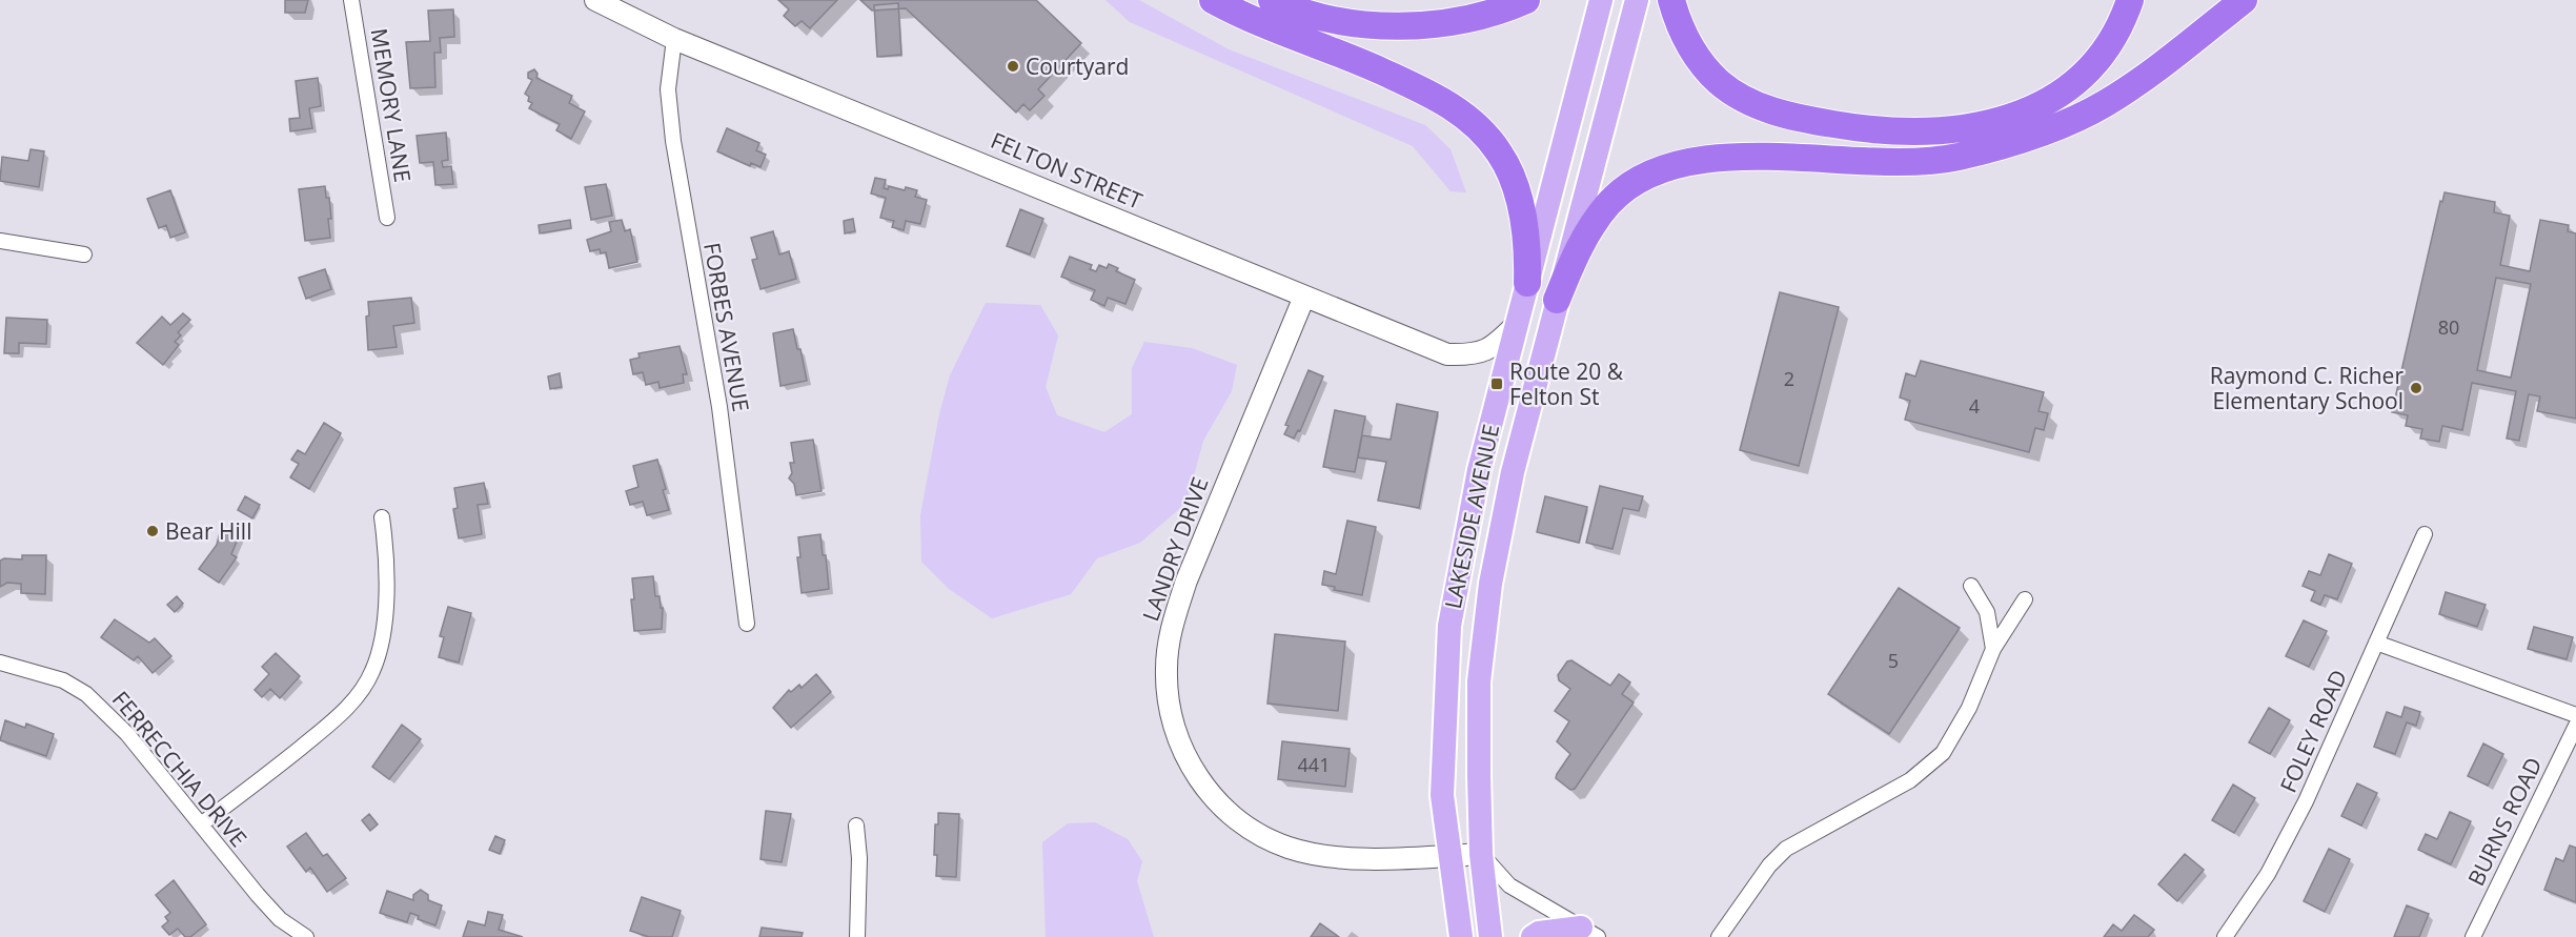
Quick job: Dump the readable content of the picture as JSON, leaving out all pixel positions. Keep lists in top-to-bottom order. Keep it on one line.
{"streets":{"main road":["LAKESIDE AVENUE"],"street":["MEMORY LANE","FELTON STREET","FORBES AVENUE","LANDRY DRIVE","FOLEY ROAD","FERRECCHIA DRIVE","BURNS ROAD"]},"crossings":[["FELTON STREET","FORBES AVENUE"],["FELTON STREET","LAKESIDE AVENUE"],["FELTON STREET","LANDRY DRIVE"],["LAKESIDE AVENUE","LANDRY DRIVE"]],"places":{"other":["Courtyard","Raymond C. Richer Elementary School","Bear Hill"],"transit":["Route 20 & Felton St"]},"house_numbers":["80","2","4","5","441"]}
